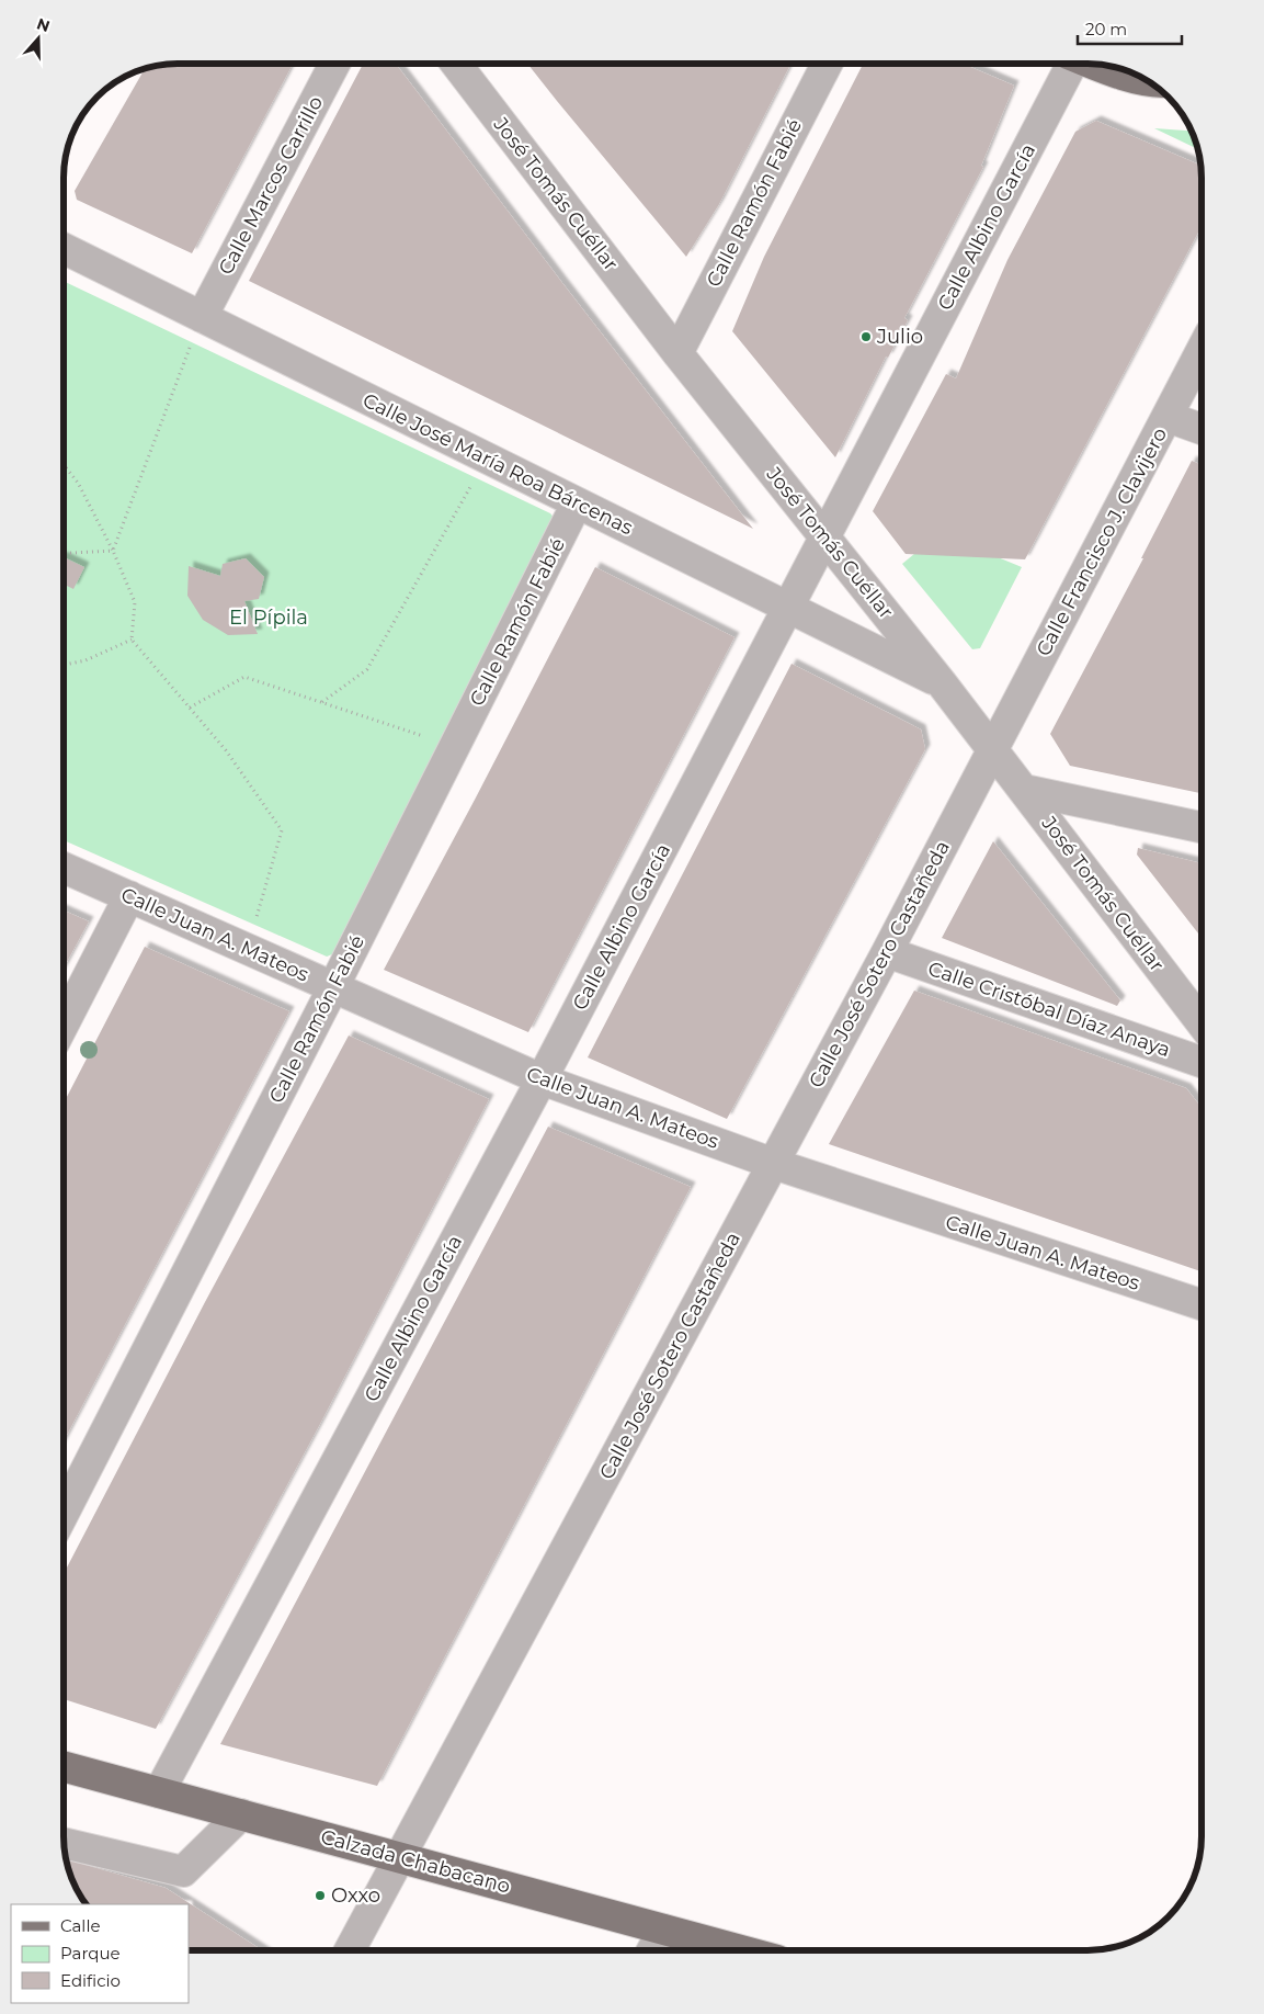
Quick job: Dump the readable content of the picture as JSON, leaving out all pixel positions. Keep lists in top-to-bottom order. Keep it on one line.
{"streets":{"main road":["Calzada Chabacano"],"street":["Calle Marcos Carrillo","José Tomás Cuéllar","Calle Ramón Fabié","Calle Albino García","Calle José María Roa Bárcenas","Calle Francisco J. Clavijero","Calle Juan A. Mateos","Calle José Sotero Castañeda","Calle Cristóbal Díaz Anaya"]},"crossings":[["Calle Marcos Carrillo","Calle José María Roa Bárcenas"],["José Tomás Cuéllar","Calle Ramón Fabié"],["José Tomás Cuéllar","Calle Albino García"],["José Tomás Cuéllar","Calle José María Roa Bárcenas"],["José Tomás Cuéllar","Calle Francisco J. Clavijero"],["José Tomás Cuéllar","Calle José Sotero Castañeda"],["Calle Ramón Fabié","Calle José María Roa Bárcenas"],["Calle Ramón Fabié","Calle Juan A. Mateos"],["Calle Albino García","Calle José María Roa Bárcenas"],["Calle Albino García","Calle Juan A. Mateos"],["Calle Albino García","Calzada Chabacano"],["Calle Francisco J. Clavijero","Calle José Sotero Castañeda"],["Calle Juan A. Mateos","Calle José Sotero Castañeda"],["Calle José Sotero Castañeda","Calle Cristóbal Díaz Anaya"],["Calle José Sotero Castañeda","Calzada Chabacano"]],"parks":["El Pípila"],"places":["Julio","Oxxo"],"legend":["Calle","Parque","Edificio"],"scale_bar":"20 m","north":"top"}
